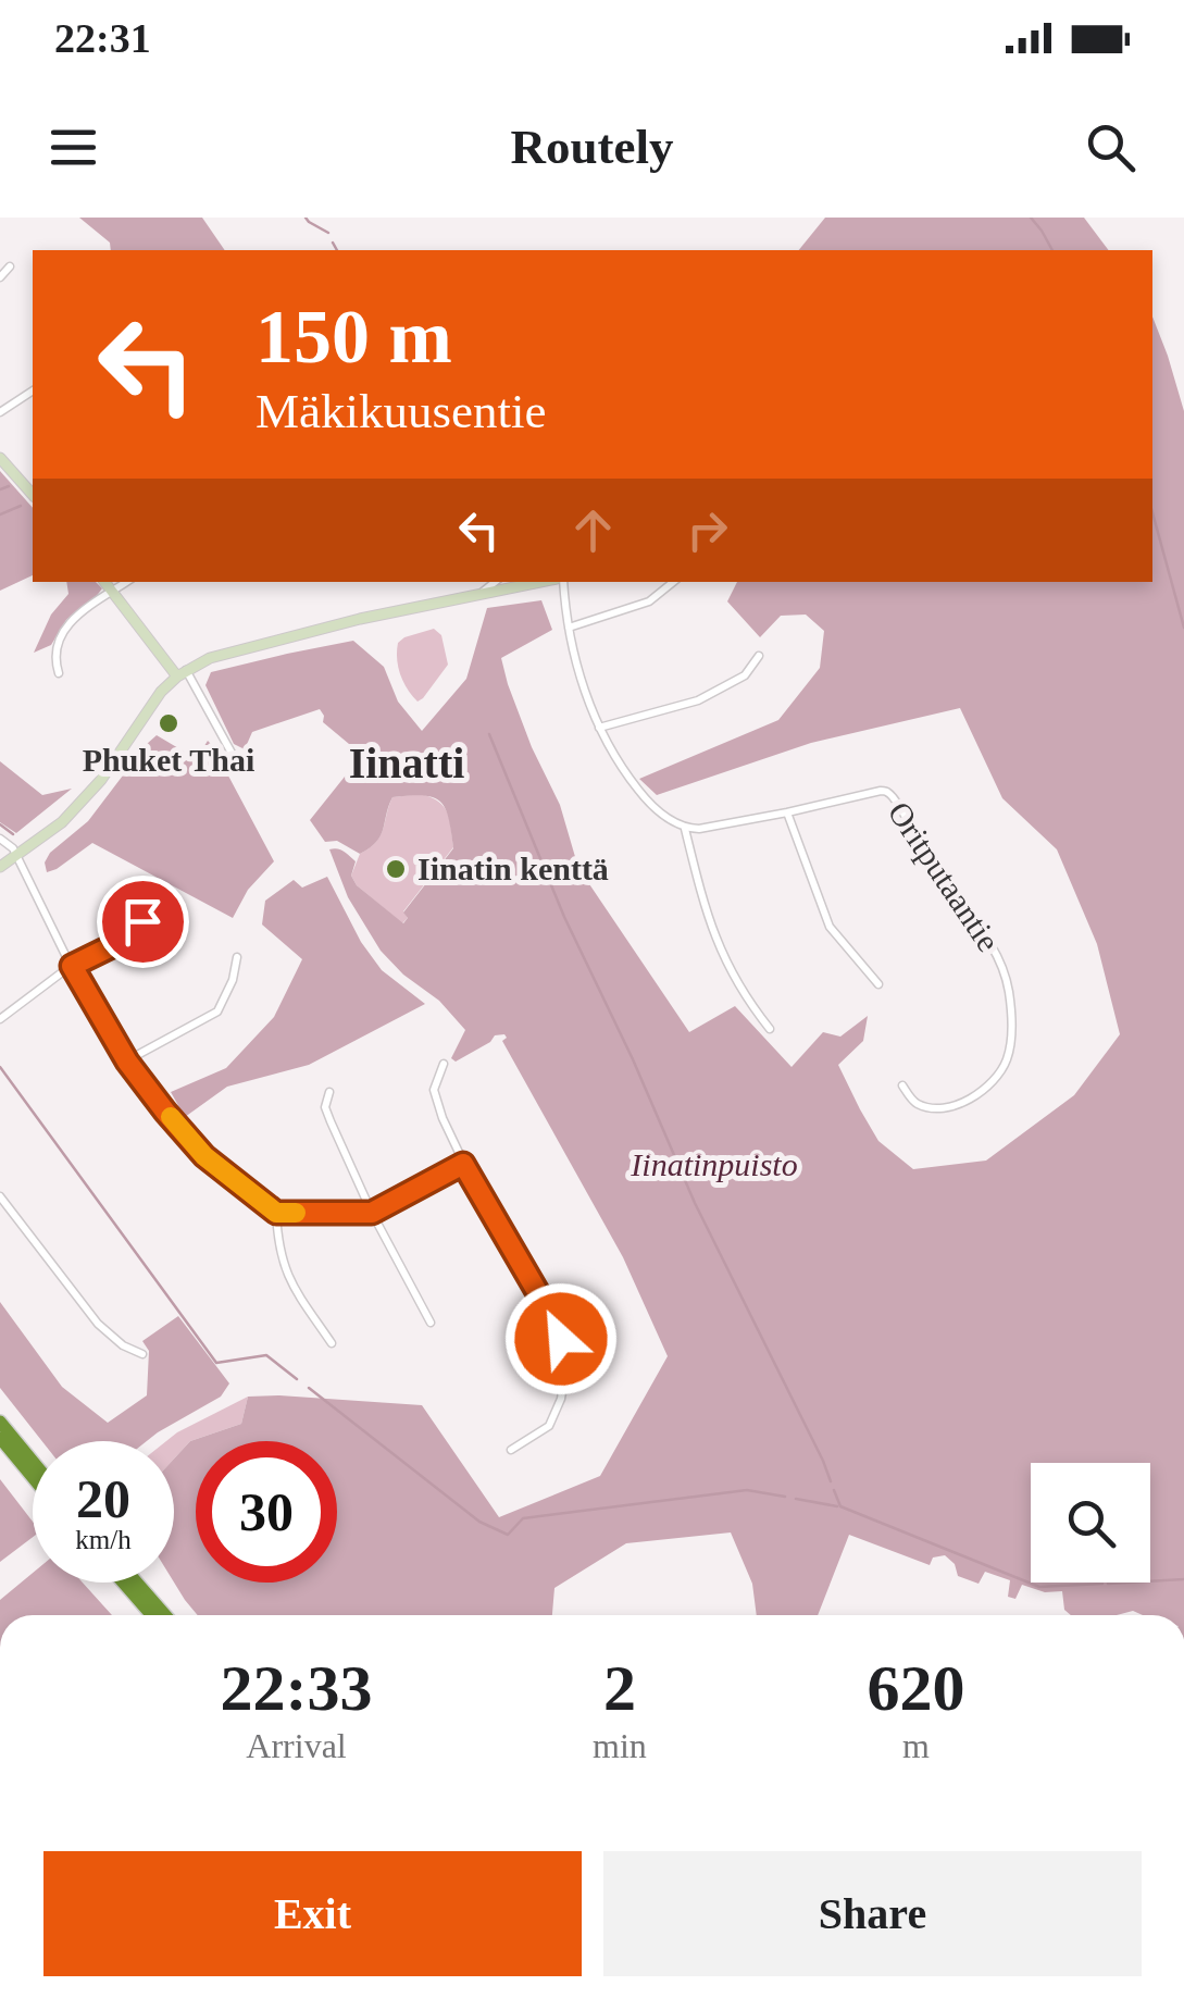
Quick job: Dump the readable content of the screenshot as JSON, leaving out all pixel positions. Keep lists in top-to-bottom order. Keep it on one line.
{"streets":{"street":["Oritputaantie"]},"districts":["Iinatti"],"parks":["Iinatinpuisto"],"places":["Phuket Thai","Iinatin kenttä"],"page":{"status":"22:31","header":"Routely","turn":["150 m","Mäkikuusentie"],"speed":"20 km/h","limit":"30","eta":["22:33","Arrival","2","min","620","m"],"buttons":["Exit","Share"]}}
